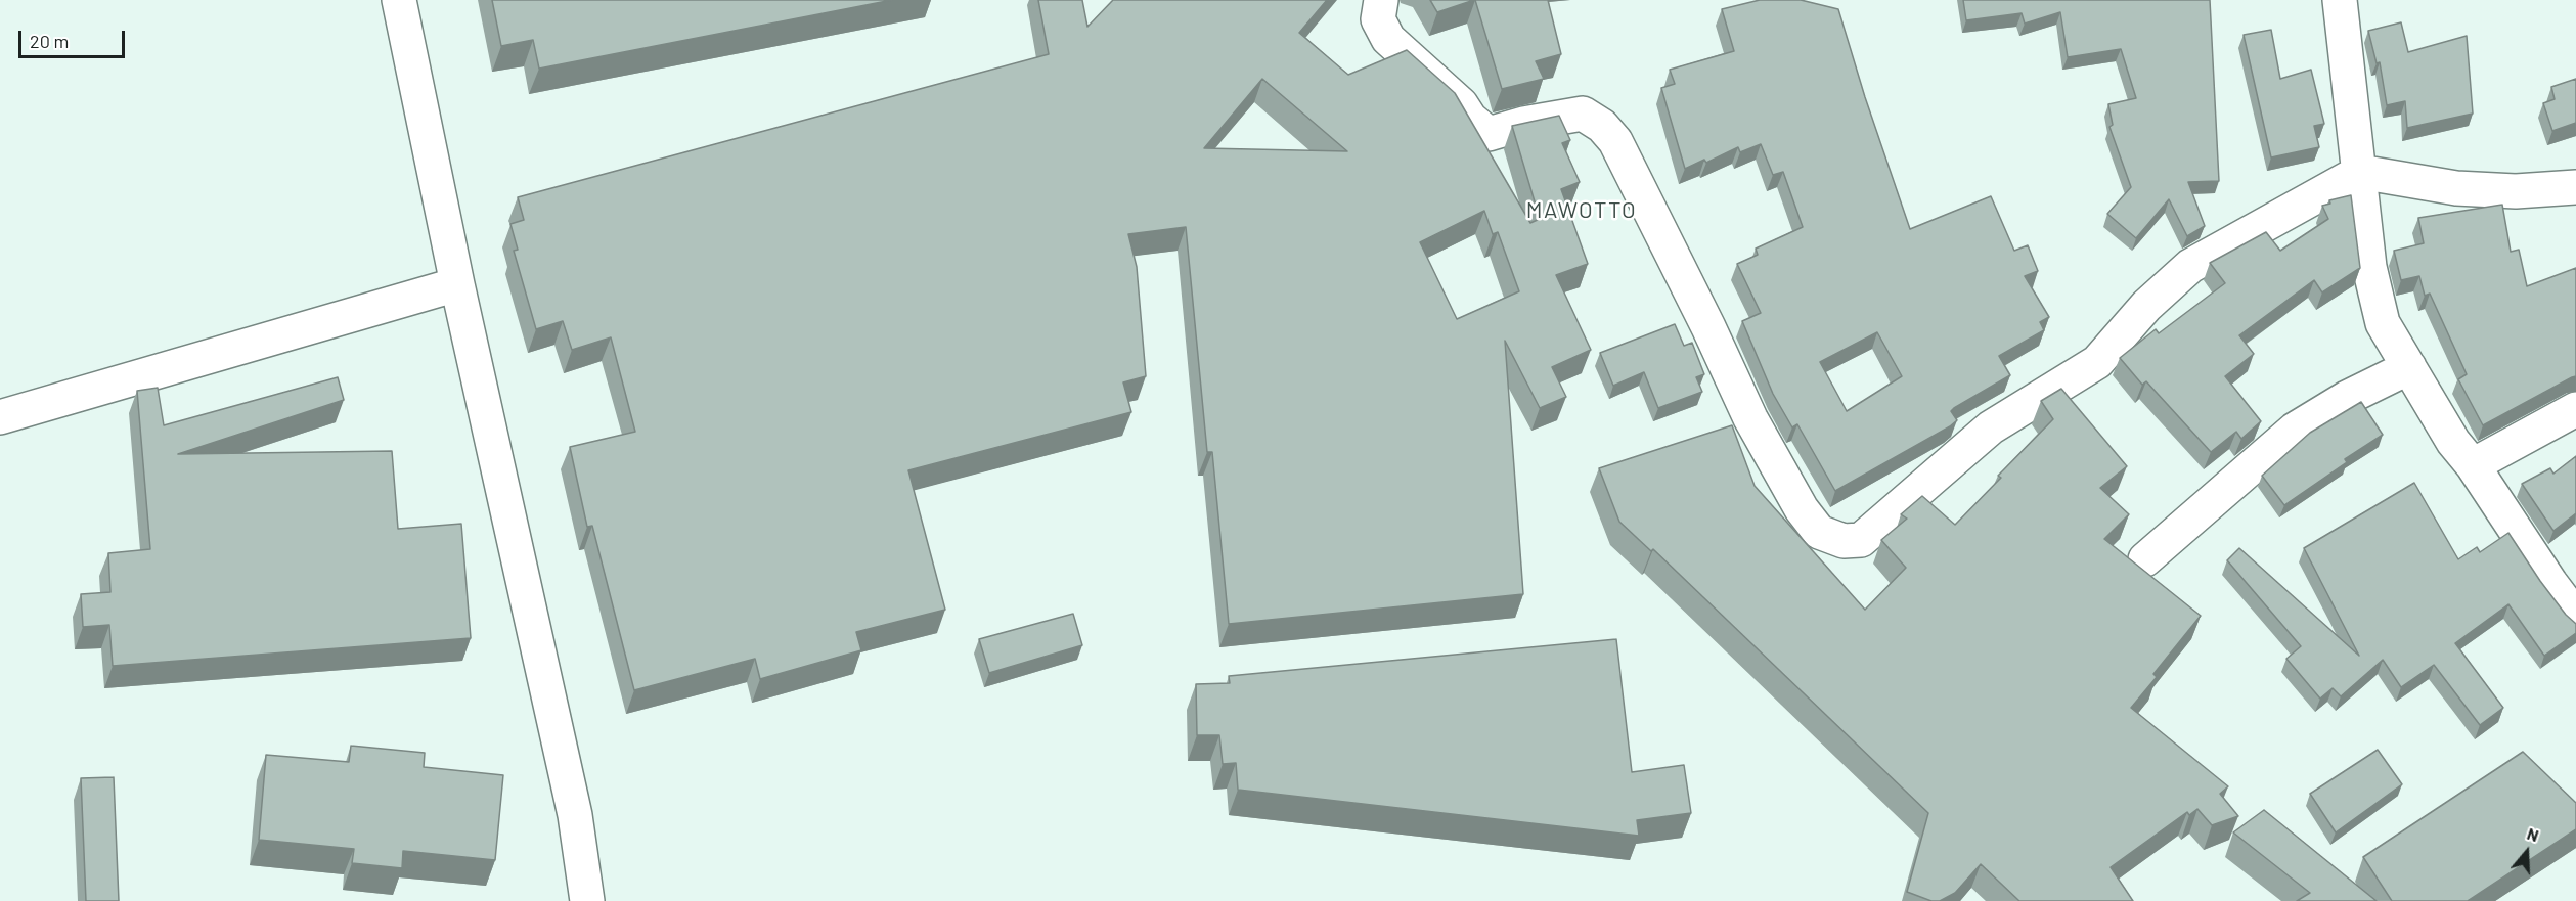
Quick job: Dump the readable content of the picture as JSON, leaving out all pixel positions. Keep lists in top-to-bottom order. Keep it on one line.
{"districts":["MAWOTTO"],"scale_bar":"20 m","north":"top"}
